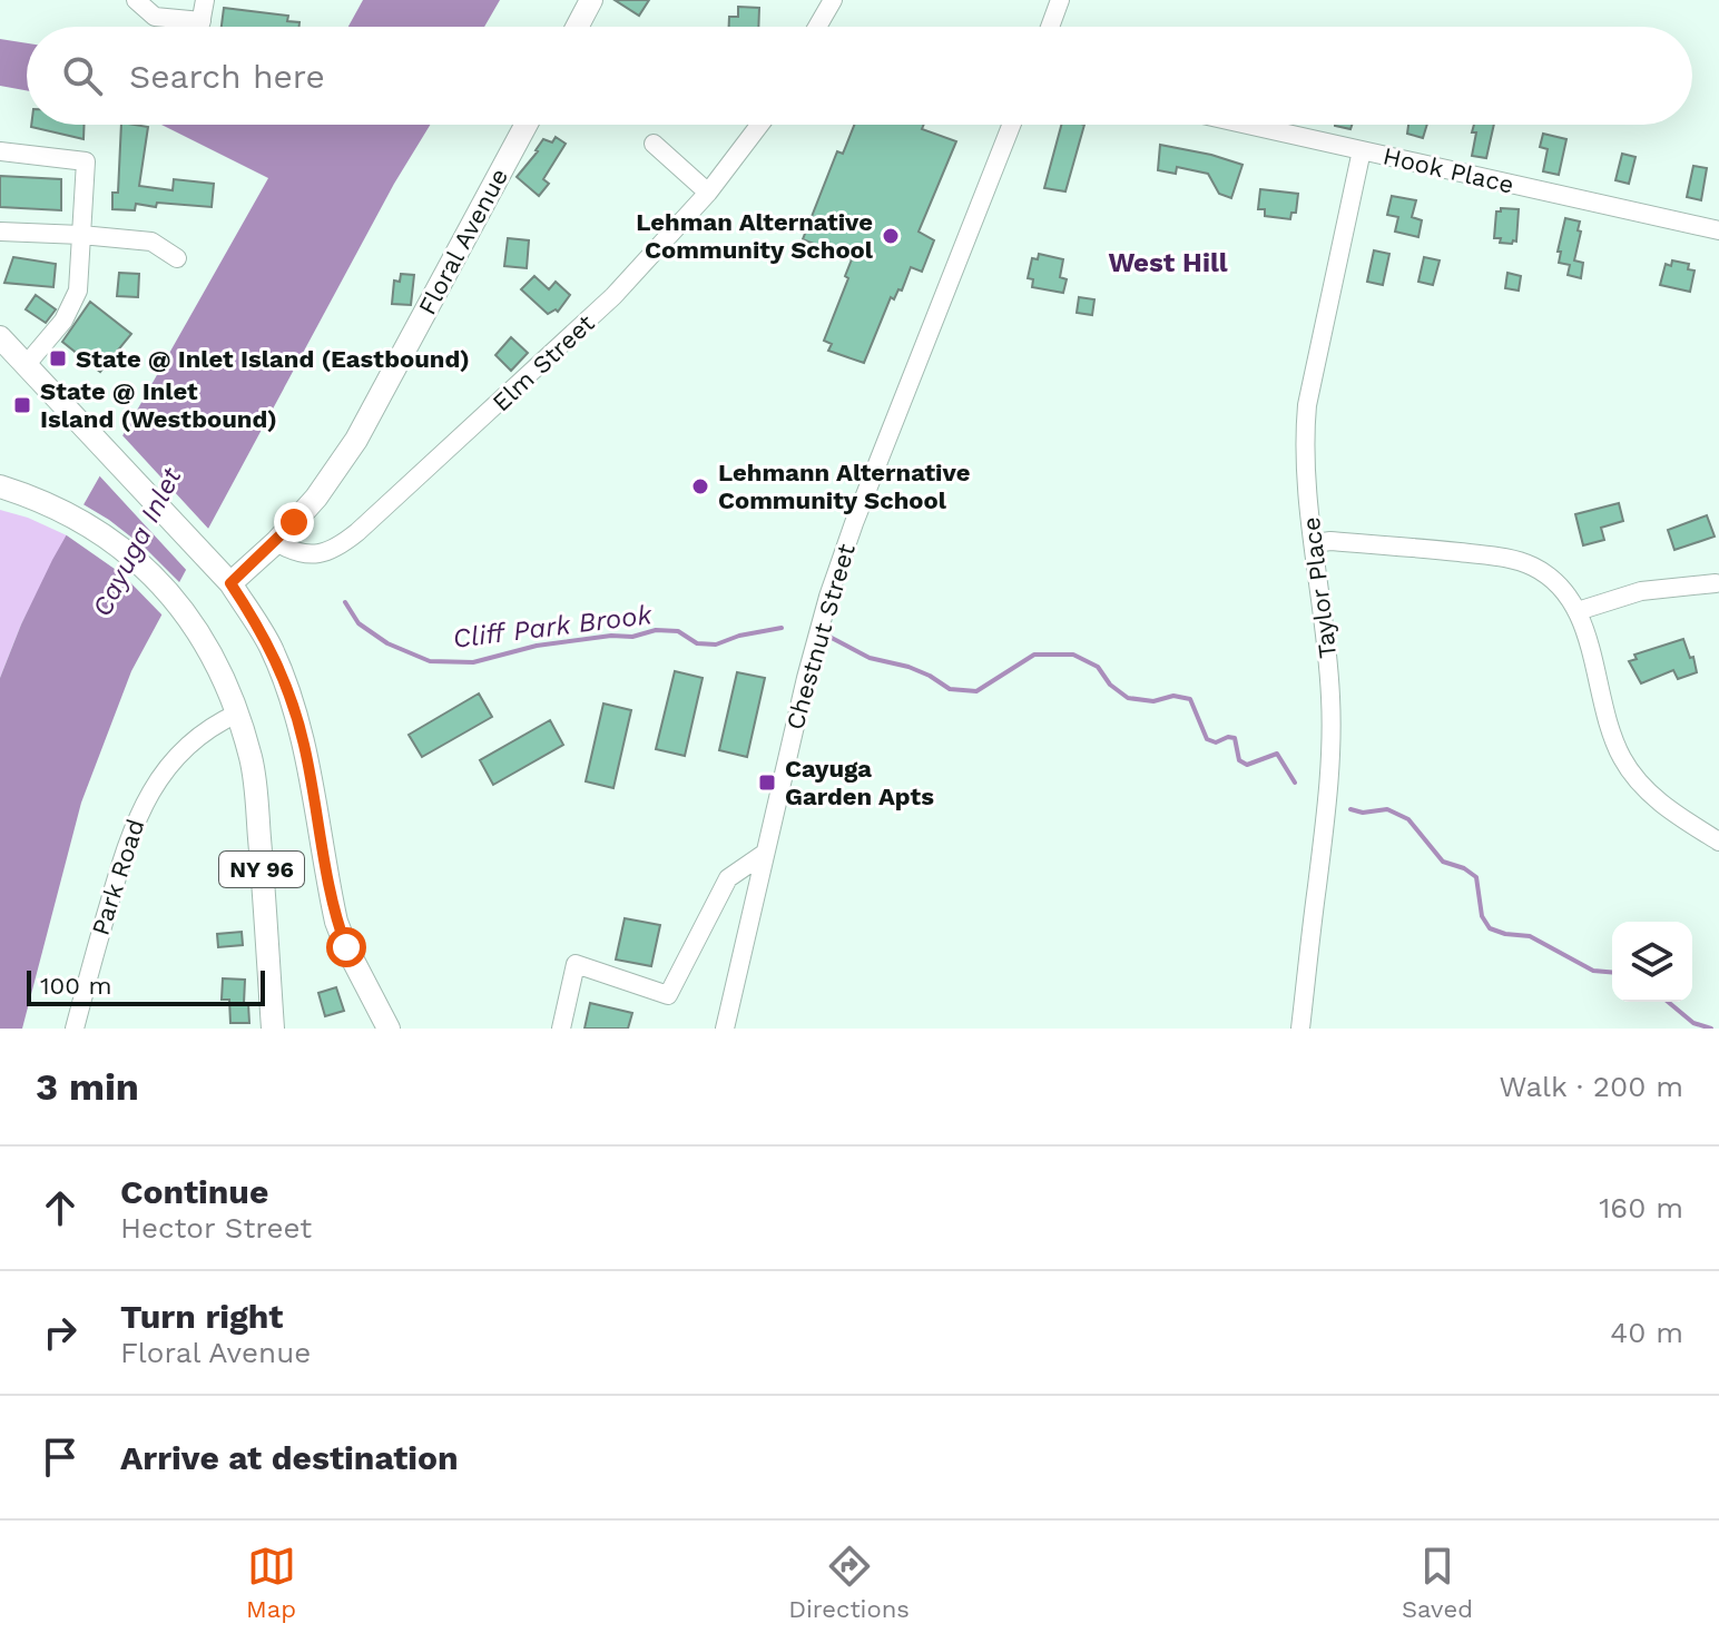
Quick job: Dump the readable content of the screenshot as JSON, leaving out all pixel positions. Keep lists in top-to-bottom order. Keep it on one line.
{"streets":{"main road":["Floral Avenue","NY 96"],"street":["Hook Place","Elm Street","Taylor Place","Chestnut Street","Park Road"]},"crossings":[["Hook Place","Taylor Place"],["Floral Avenue","Elm Street"],["NY 96","Park Road"]],"districts":["West Hill"],"water":["Cayuga Inlet","Cliff Park Brook"],"places":{"other":["Lehman Alternative Community School","Lehmann Alternative Community School"],"transit":["State @ Inlet Island (Eastbound)","State @ Inlet Island (Westbound)","Cayuga Garden Apts"]},"scale_bar":"100 m","page":{"search":"Search here","scale":"100 m","heading":["3 min","Walk · 200 m"],"list":[["Continue","Hector Street","160 m"],["Turn right","Floral Avenue","40 m"],"Arrive at destination"],"nav":["Map","Directions","Saved"]}}
